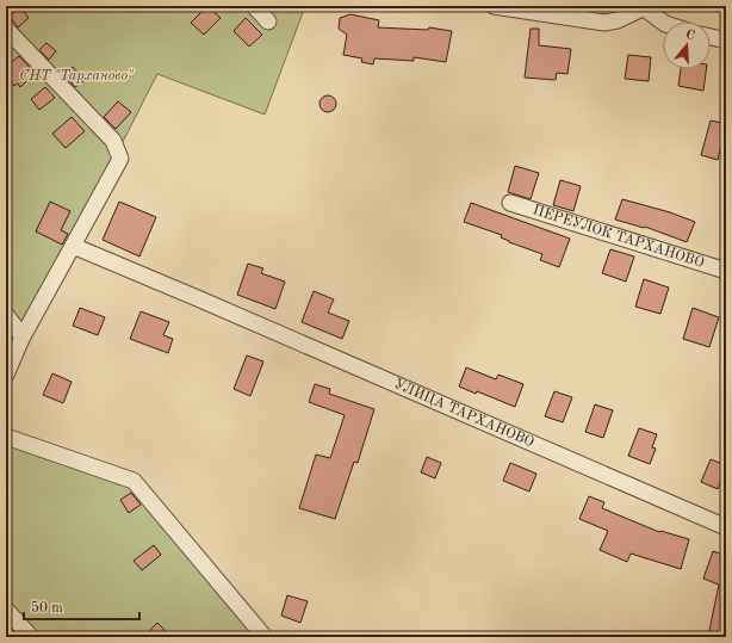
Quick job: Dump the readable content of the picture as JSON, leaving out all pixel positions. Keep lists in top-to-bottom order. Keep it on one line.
{"streets":{"street":["ПЕРЕУЛОК ТАРХАНОВО","УЛИЦА ТАРХАНОВО"]},"parks":["СНТ \"Тарханово\""],"scale_bar":"50 m","north":"top"}
